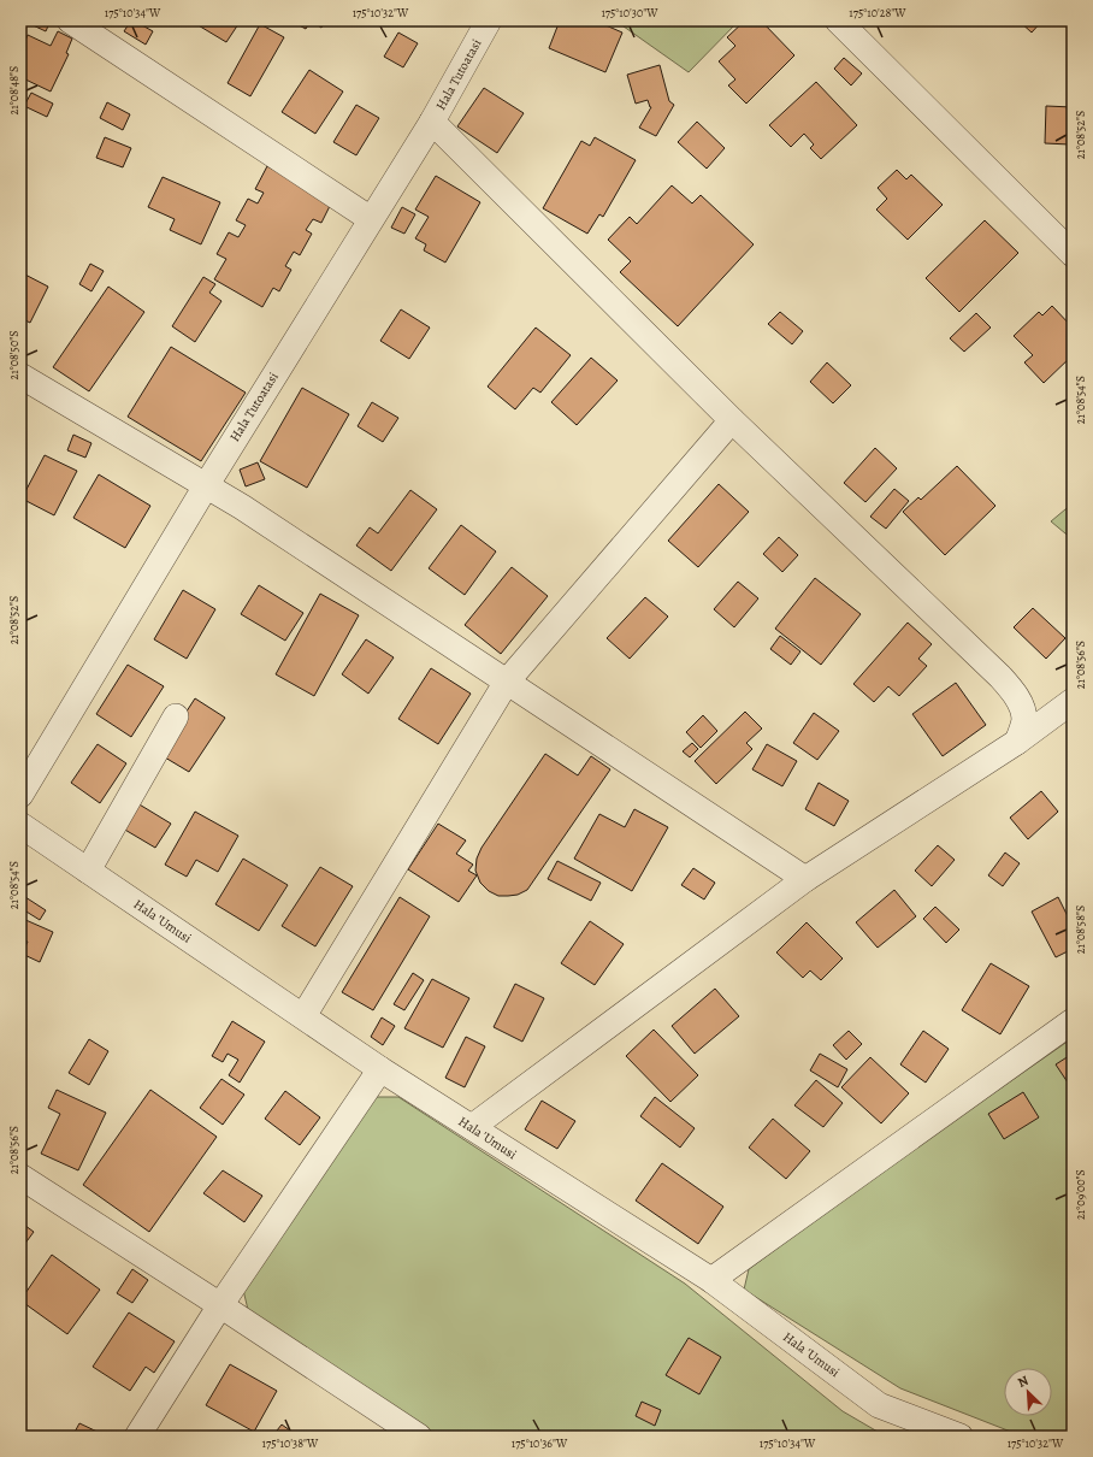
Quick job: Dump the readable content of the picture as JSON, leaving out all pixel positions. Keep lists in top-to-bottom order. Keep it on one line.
{"streets":{"street":["Hala Tutoatasi","Hala 'Umusi"]},"north":"top left","coordinates":["175°10'34\"W","175°10'32\"W","175°10'30\"W","175°10'28\"W","21°08'48\"S","21°08'52\"S","21°08'50\"S","21°08'54\"S","21°08'56\"S","21°08'58\"S","21°09'00\"S","175°10'38\"W","175°10'36\"W"]}
